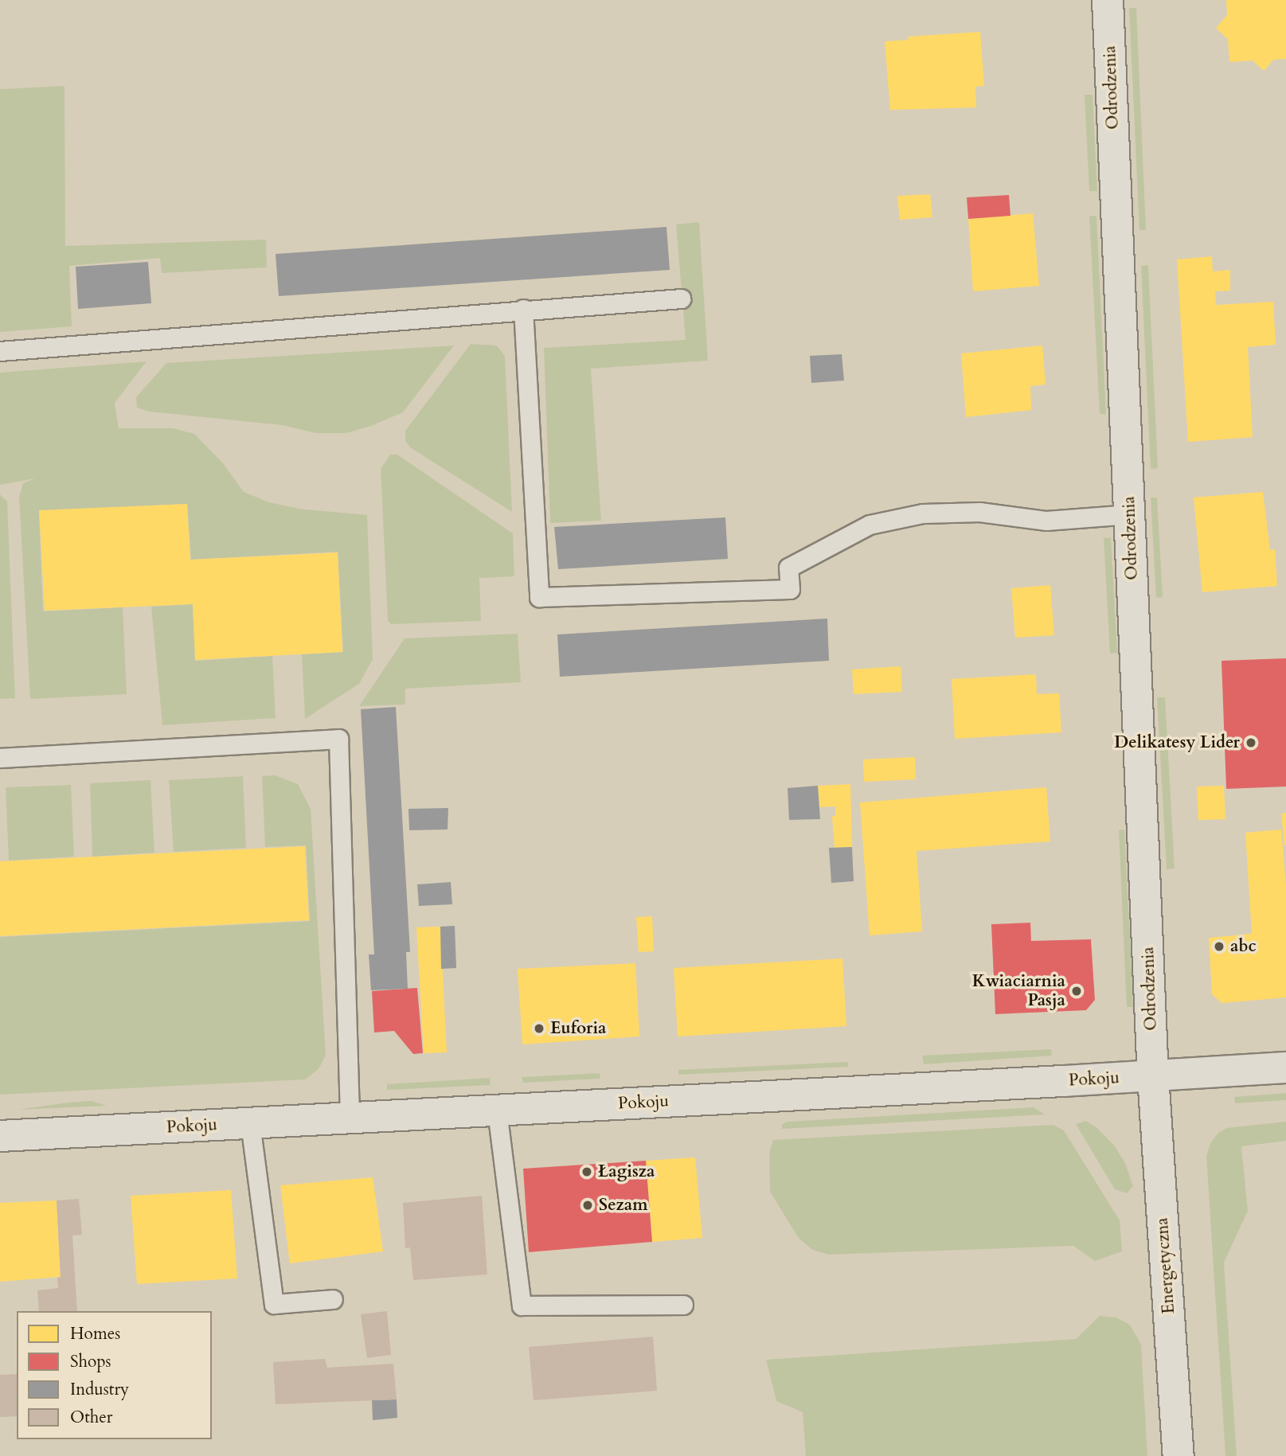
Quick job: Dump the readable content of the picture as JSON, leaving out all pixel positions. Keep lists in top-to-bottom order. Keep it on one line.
{"streets":{"street":["Odrodzenia","Pokoju","Energetyczna"]},"crossings":[["Odrodzenia","Pokoju"],["Odrodzenia","Energetyczna"],["Pokoju","Energetyczna"]],"places":["Delikatesy Lider","abc","Kwiaciarnia Pasja","Euforia","Łagisza","Sezam"],"legend":["Homes","Shops","Industry","Other"]}
